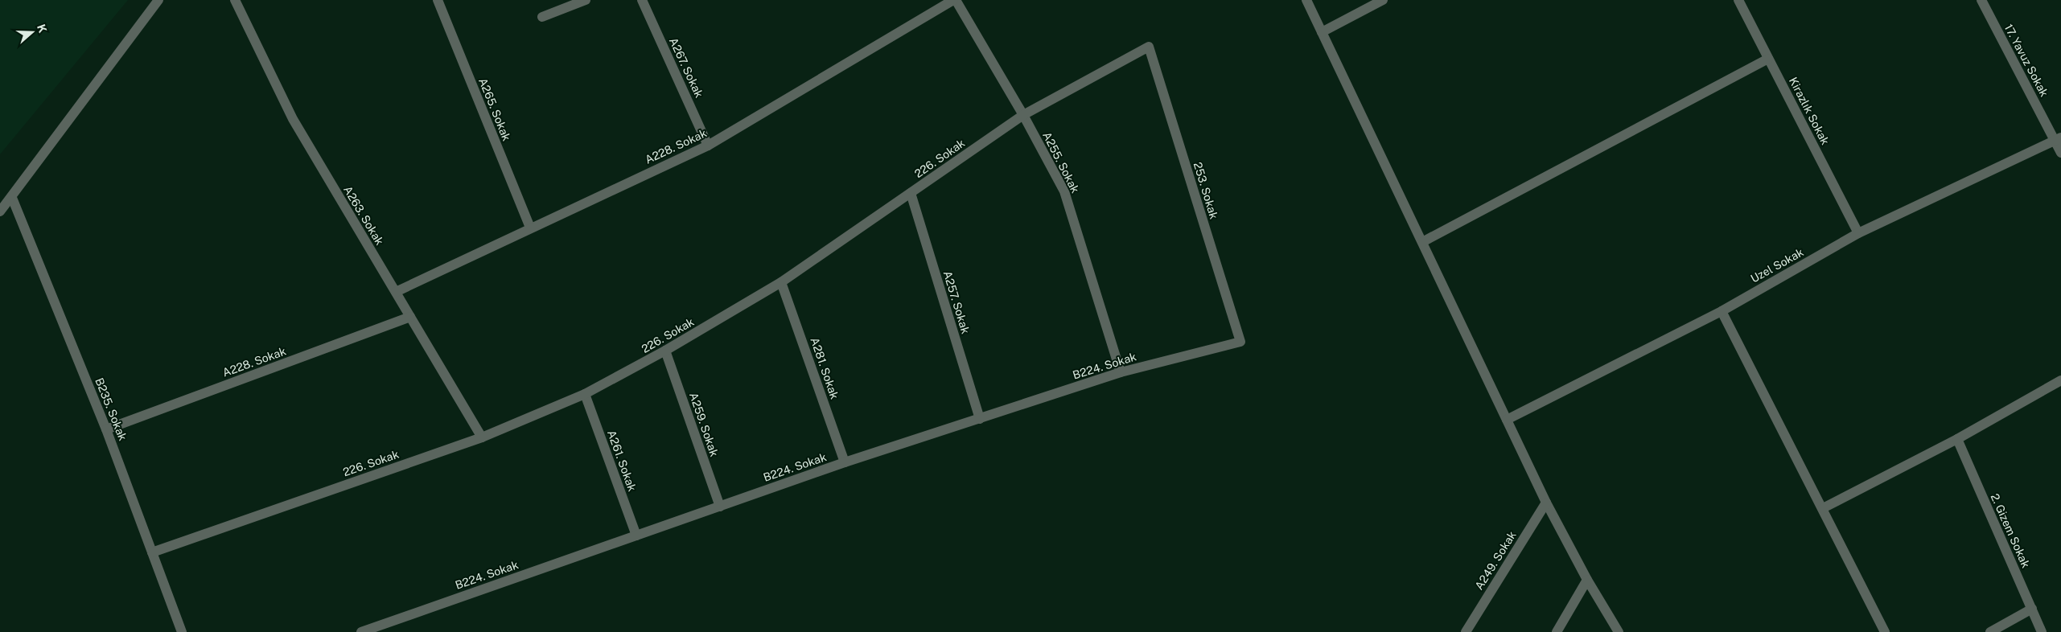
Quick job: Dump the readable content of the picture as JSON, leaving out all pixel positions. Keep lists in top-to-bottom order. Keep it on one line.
{"streets":{"street":["17. Yavuz Sokak","A267. Sokak","A265. Sokak","Kirazlık Sokak","A228. Sokak","226. Sokak","A255. Sokak","253. Sokak","A263. Sokak","Uzel Sokak","A257. Sokak","B224. Sokak","A281. Sokak","B235. Sokak","A259. Sokak","A261. Sokak","2. Gizem Sokak","A249. Sokak"]},"crossings":[["17. Yavuz Sokak","Uzel Sokak"],["A267. Sokak","A228. Sokak"],["A265. Sokak","A228. Sokak"],["Kirazlık Sokak","Uzel Sokak"],["A228. Sokak","A255. Sokak"],["A228. Sokak","A263. Sokak"],["A228. Sokak","B235. Sokak"],["226. Sokak","A255. Sokak"],["226. Sokak","253. Sokak"],["226. Sokak","A263. Sokak"],["226. Sokak","A257. Sokak"],["226. Sokak","A281. Sokak"],["226. Sokak","B235. Sokak"],["226. Sokak","A259. Sokak"],["226. Sokak","A261. Sokak"],["A255. Sokak","B224. Sokak"],["253. Sokak","B224. Sokak"],["A257. Sokak","B224. Sokak"],["B224. Sokak","A281. Sokak"],["B224. Sokak","A259. Sokak"],["B224. Sokak","A261. Sokak"]],"north":"right"}
